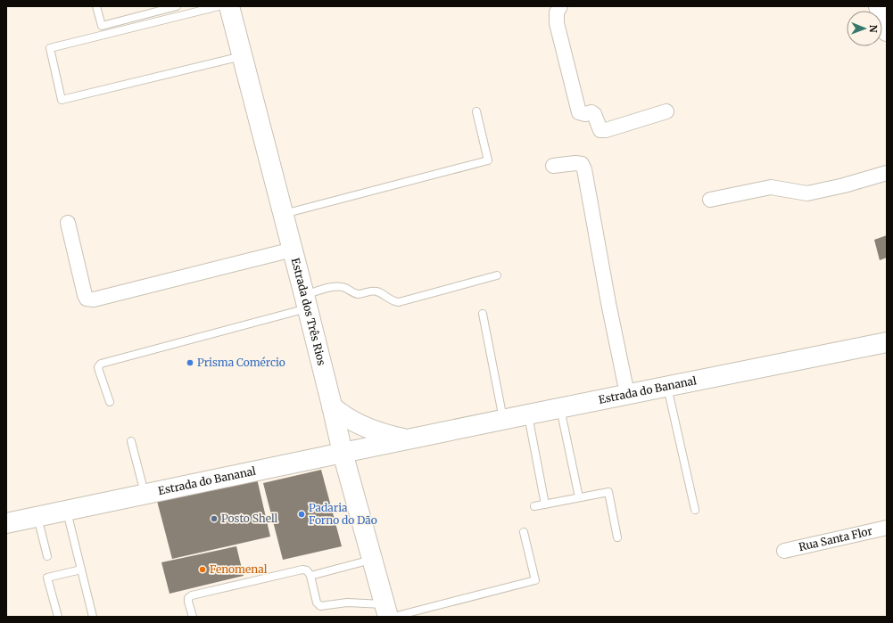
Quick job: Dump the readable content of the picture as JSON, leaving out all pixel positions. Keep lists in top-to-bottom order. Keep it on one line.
{"streets":{"main road":["Estrada dos Três Rios","Estrada do Bananal"],"street":["Rua Santa Flor"]},"crossings":[["Estrada dos Três Rios","Estrada do Bananal"]],"places":["Prisma Comércio","Padaria Forno do Dão","Posto Shell","Fenomenal"],"north":"right"}
